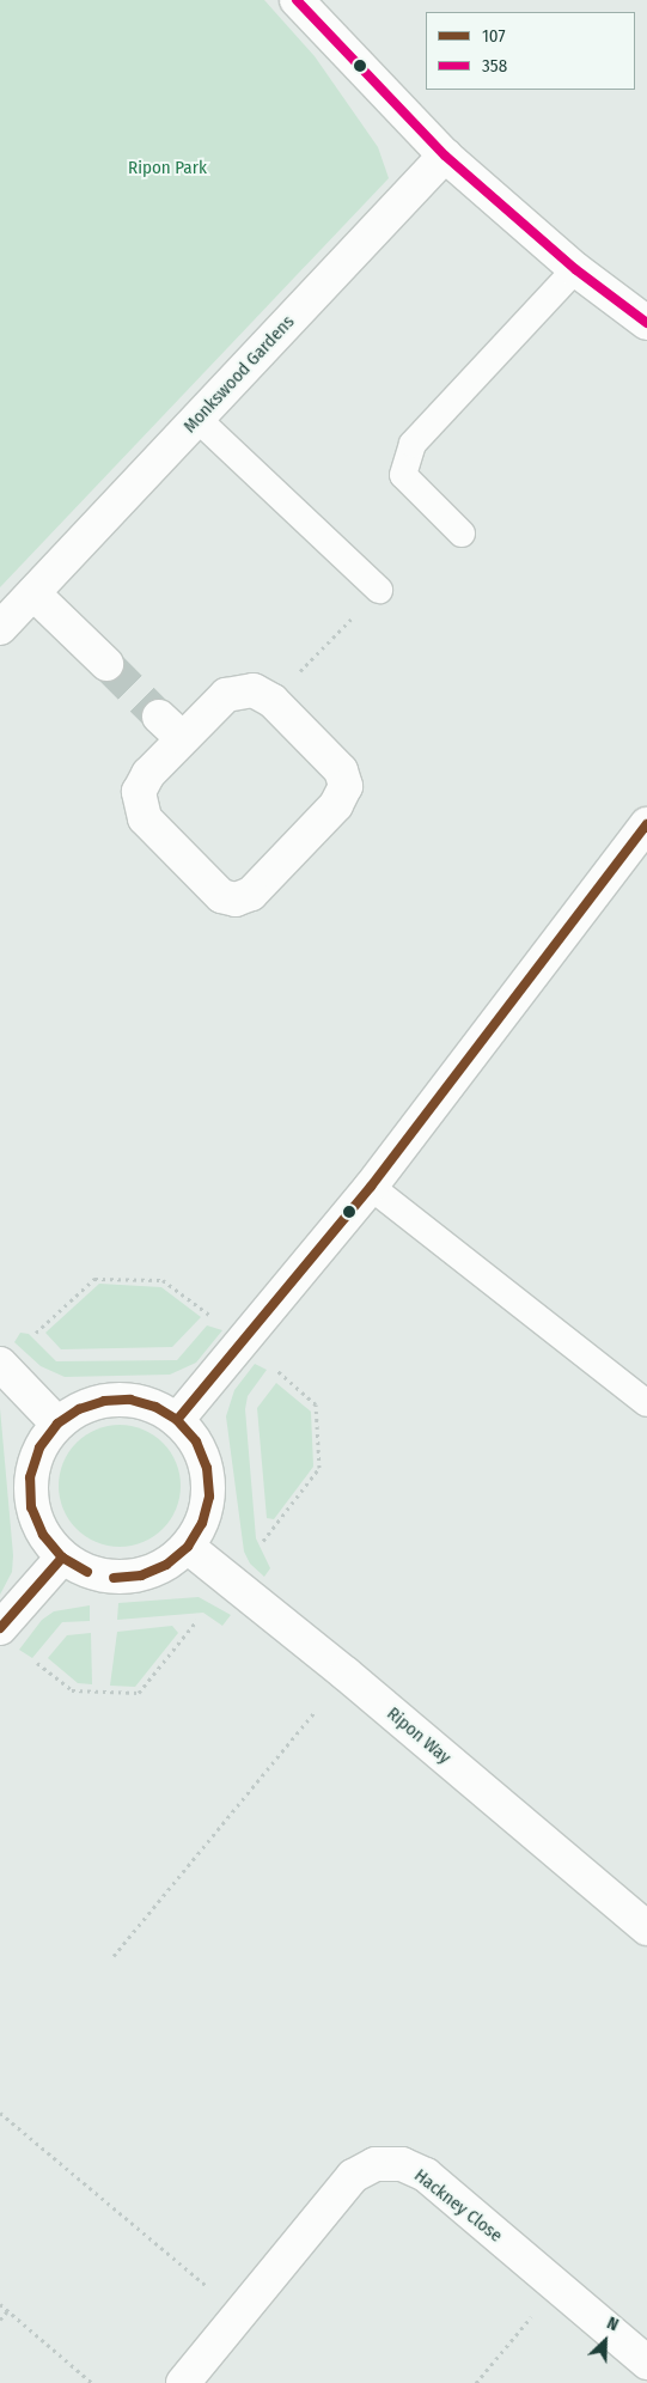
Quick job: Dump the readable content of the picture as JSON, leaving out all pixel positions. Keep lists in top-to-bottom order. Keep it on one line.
{"streets":{"street":["Monkswood Gardens","Ripon Way","Hackney Close"]},"parks":["Ripon Park"],"lines":["transit line 358","transit line 107"],"legend":["107","358"],"north":"top right"}
